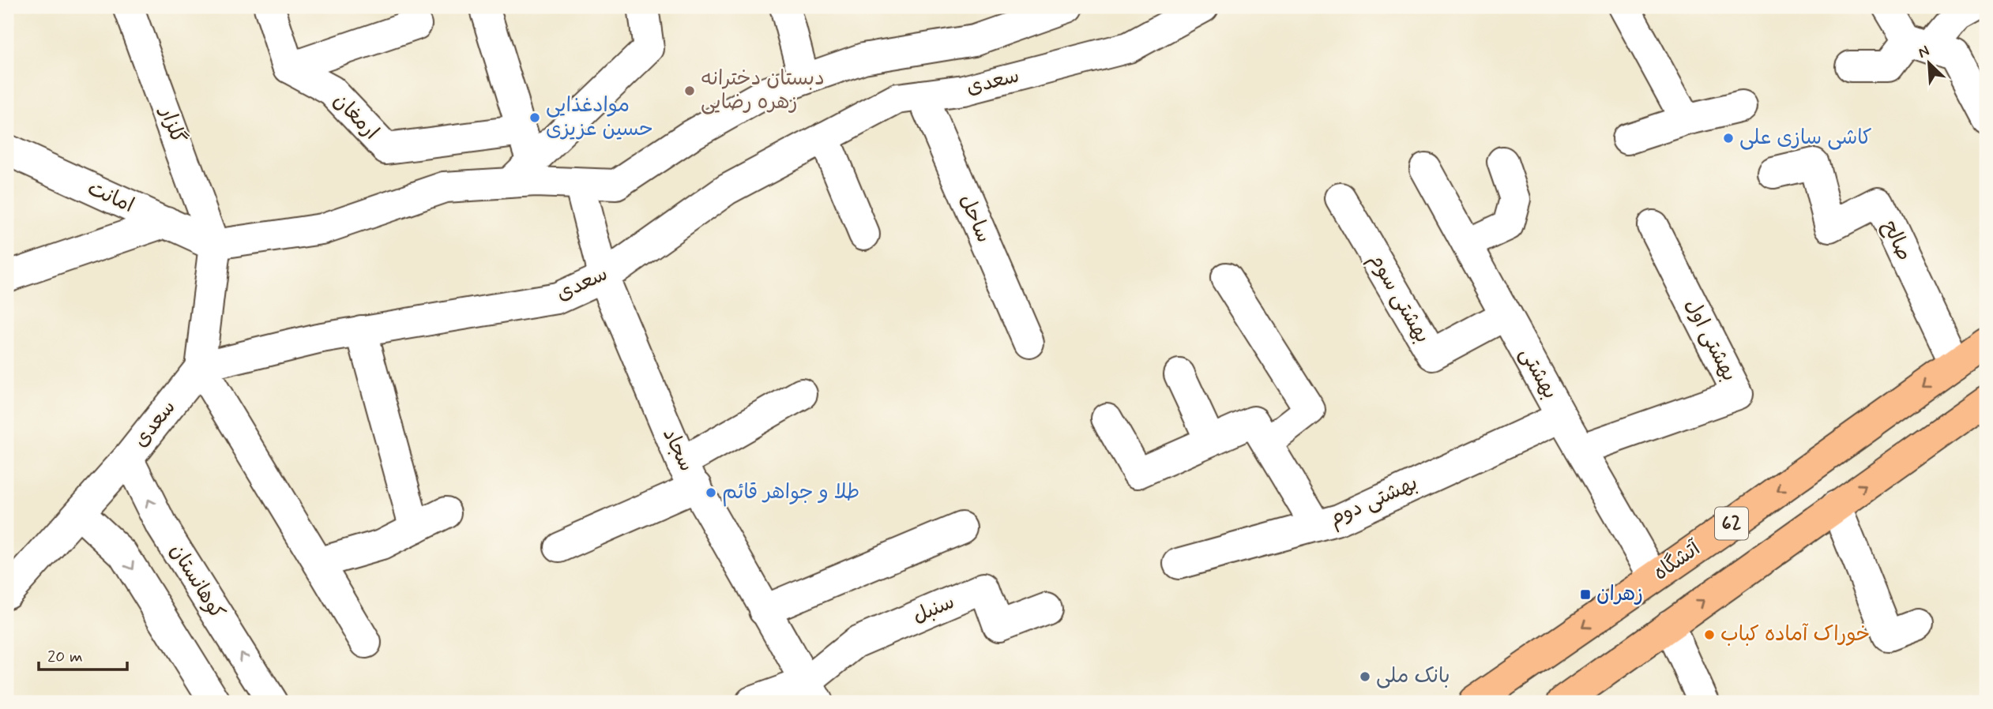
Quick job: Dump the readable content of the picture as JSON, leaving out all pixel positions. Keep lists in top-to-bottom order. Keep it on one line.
{"streets":{"main road":["62","آتشگاه"],"street":["سعدی","ارمغان","گلزار","امانت","ساحل","صالح","بهشتی سوم","بهشتی اول","بهشتی","سجاد","بهشتی دوم","کوهانستان","سنبل"]},"crossings":[["سعدی","ساحل"],["سعدی","سجاد"],["سعدی","کوهانستان"],["گلزار","امانت"],["صالح","آتشگاه"],["بهشتی سوم","بهشتی"],["بهشتی اول","بهشتی"],["بهشتی","بهشتی دوم"],["بهشتی","آتشگاه"],["سجاد","سنبل"]],"places":{"other":["دبستان دخترانه زهره رضایی","موادغذایی حسین عزیزی","کاشی سازی علی","طلا و جواهر قائم","خوراک آماده کباب","بانک ملی"],"transit":["زهران"]},"scale_bar":"20 m","north":"top left"}
